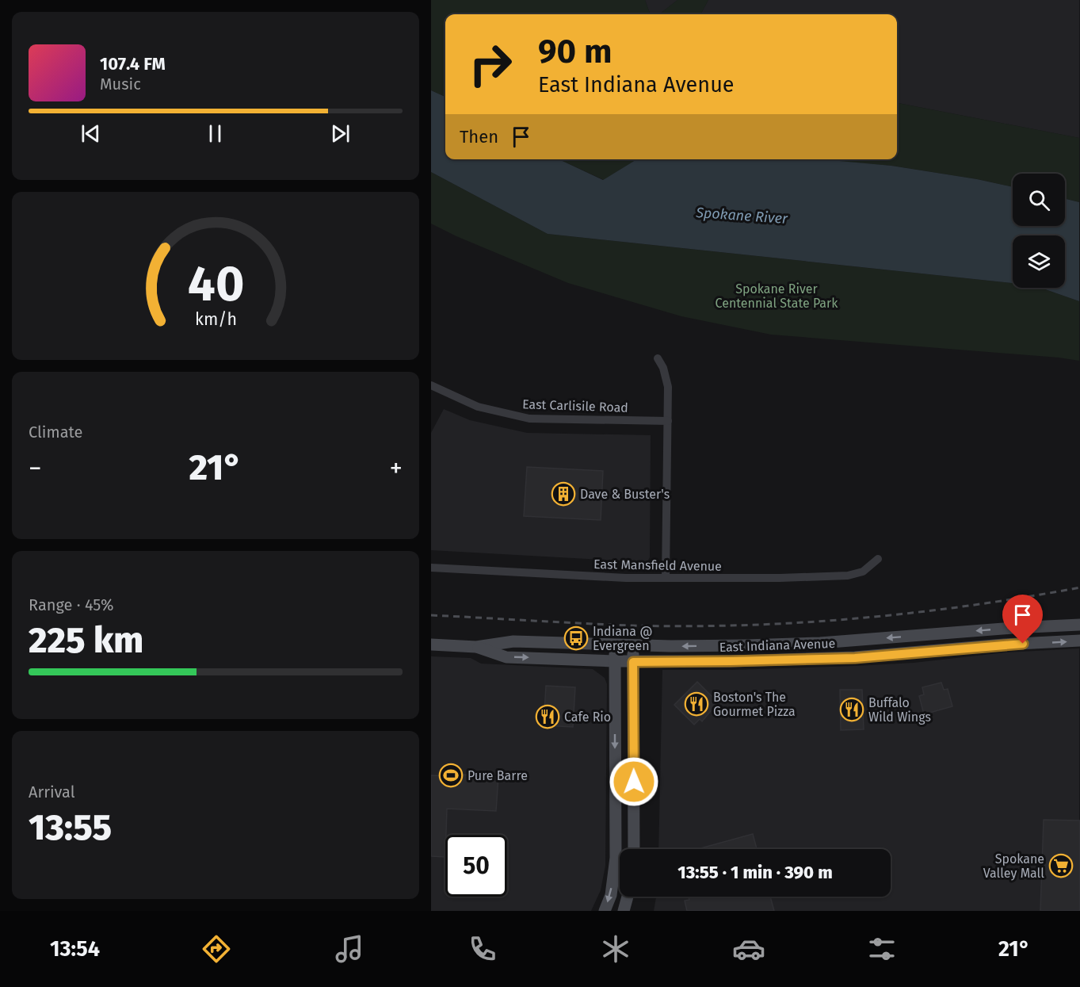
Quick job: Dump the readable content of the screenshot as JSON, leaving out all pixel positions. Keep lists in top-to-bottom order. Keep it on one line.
{"streets":{"main road":["East Indiana Avenue"],"street":["East Carlisile Road","East Mansfield Avenue"]},"water":["Spokane River"],"parks":["Spokane River Centennial State Park"],"places":{"building":["Dave & Buster's"],"bus stop":["Indiana @ Evergreen"],"restaurant":["Boston's The Gourmet Pizza","Buffalo Wild Wings","Cafe Rio"],"sports":["Pure Barre"],"supermarket":["Spokane Valley Mall"]},"page":{"turn":["90 m","East Indiana Avenue"],"song":["107.4 FM","Music"],"then":"Then","tile":["Climate",["Range · 45%","225 km"],["Arrival","13:55"]],"heat":["−","21°","+"],"limit":"50","trip":"13:55 · 1 min · 390 m","tabs":["13:54","21°"],"gauge":["40","km/h"]}}
